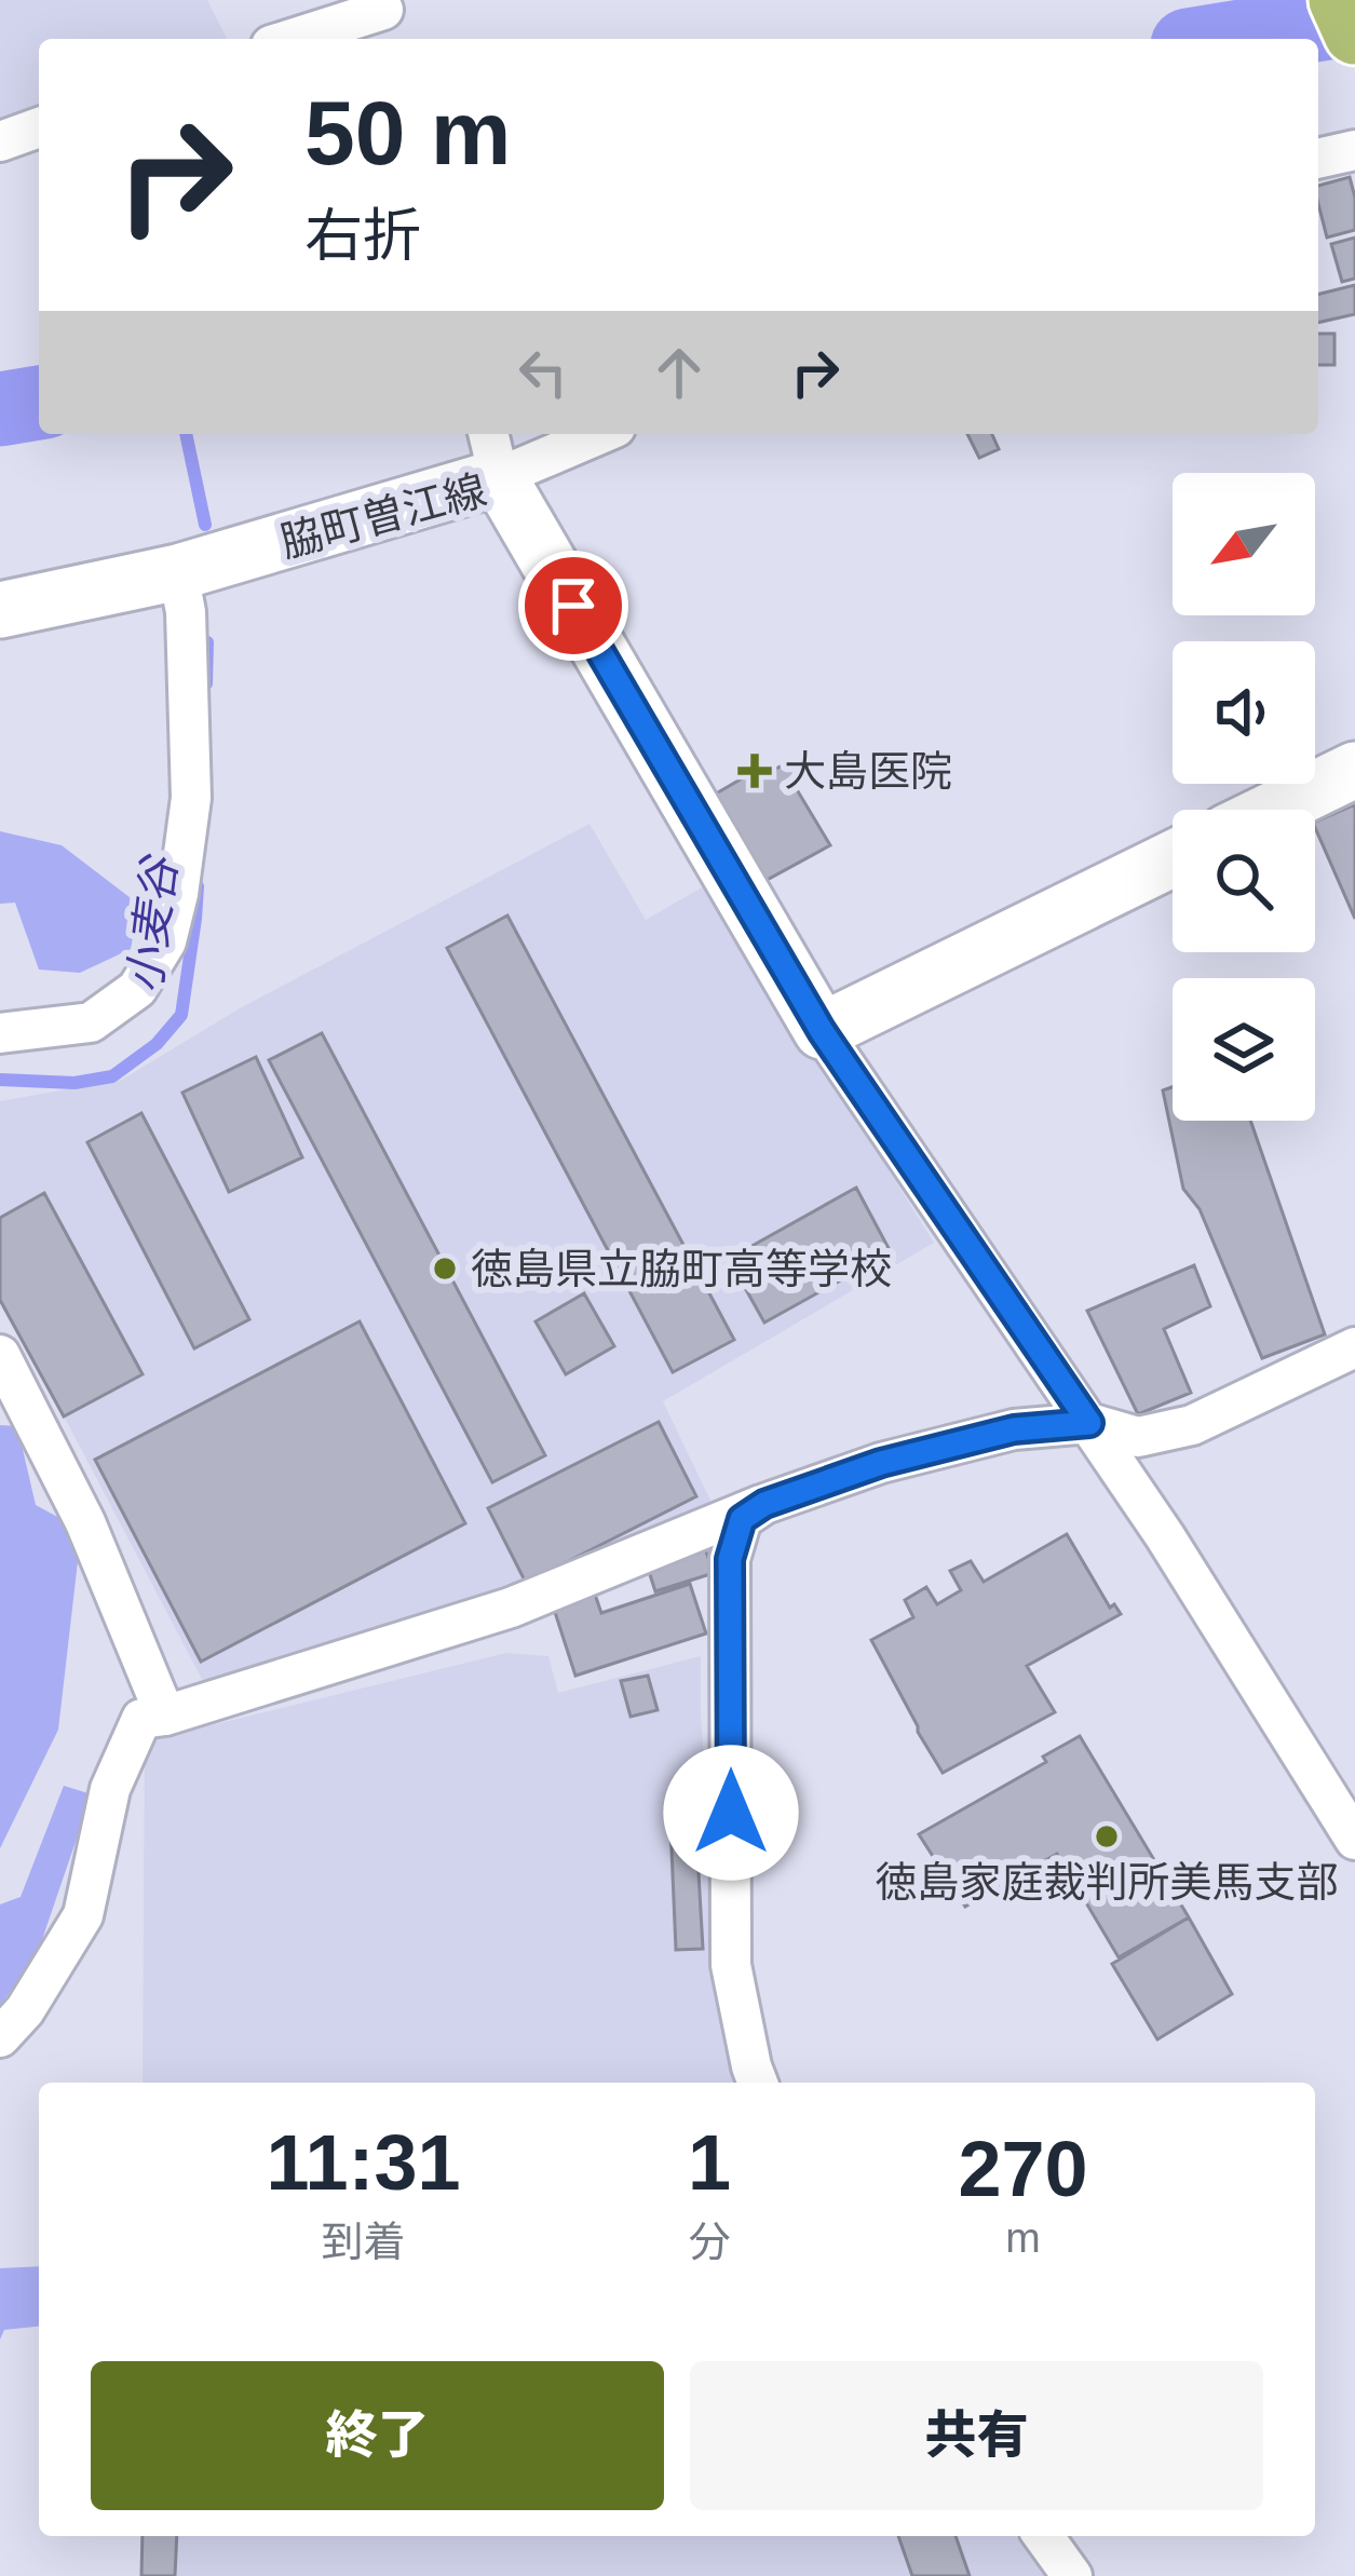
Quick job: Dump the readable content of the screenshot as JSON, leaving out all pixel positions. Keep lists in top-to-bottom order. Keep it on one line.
{"streets":{"main road":["脇町曽江線"]},"water":["小麦谷"],"places":{"health":["大島医院"],"other":["徳島県立脇町高等学校","徳島家庭裁判所美馬支部"]},"north":"bottom left","page":{"turn":["50 m","右折"],"eta":["11:31","到着","1","分","270","m"],"buttons":["終了","共有"]}}
